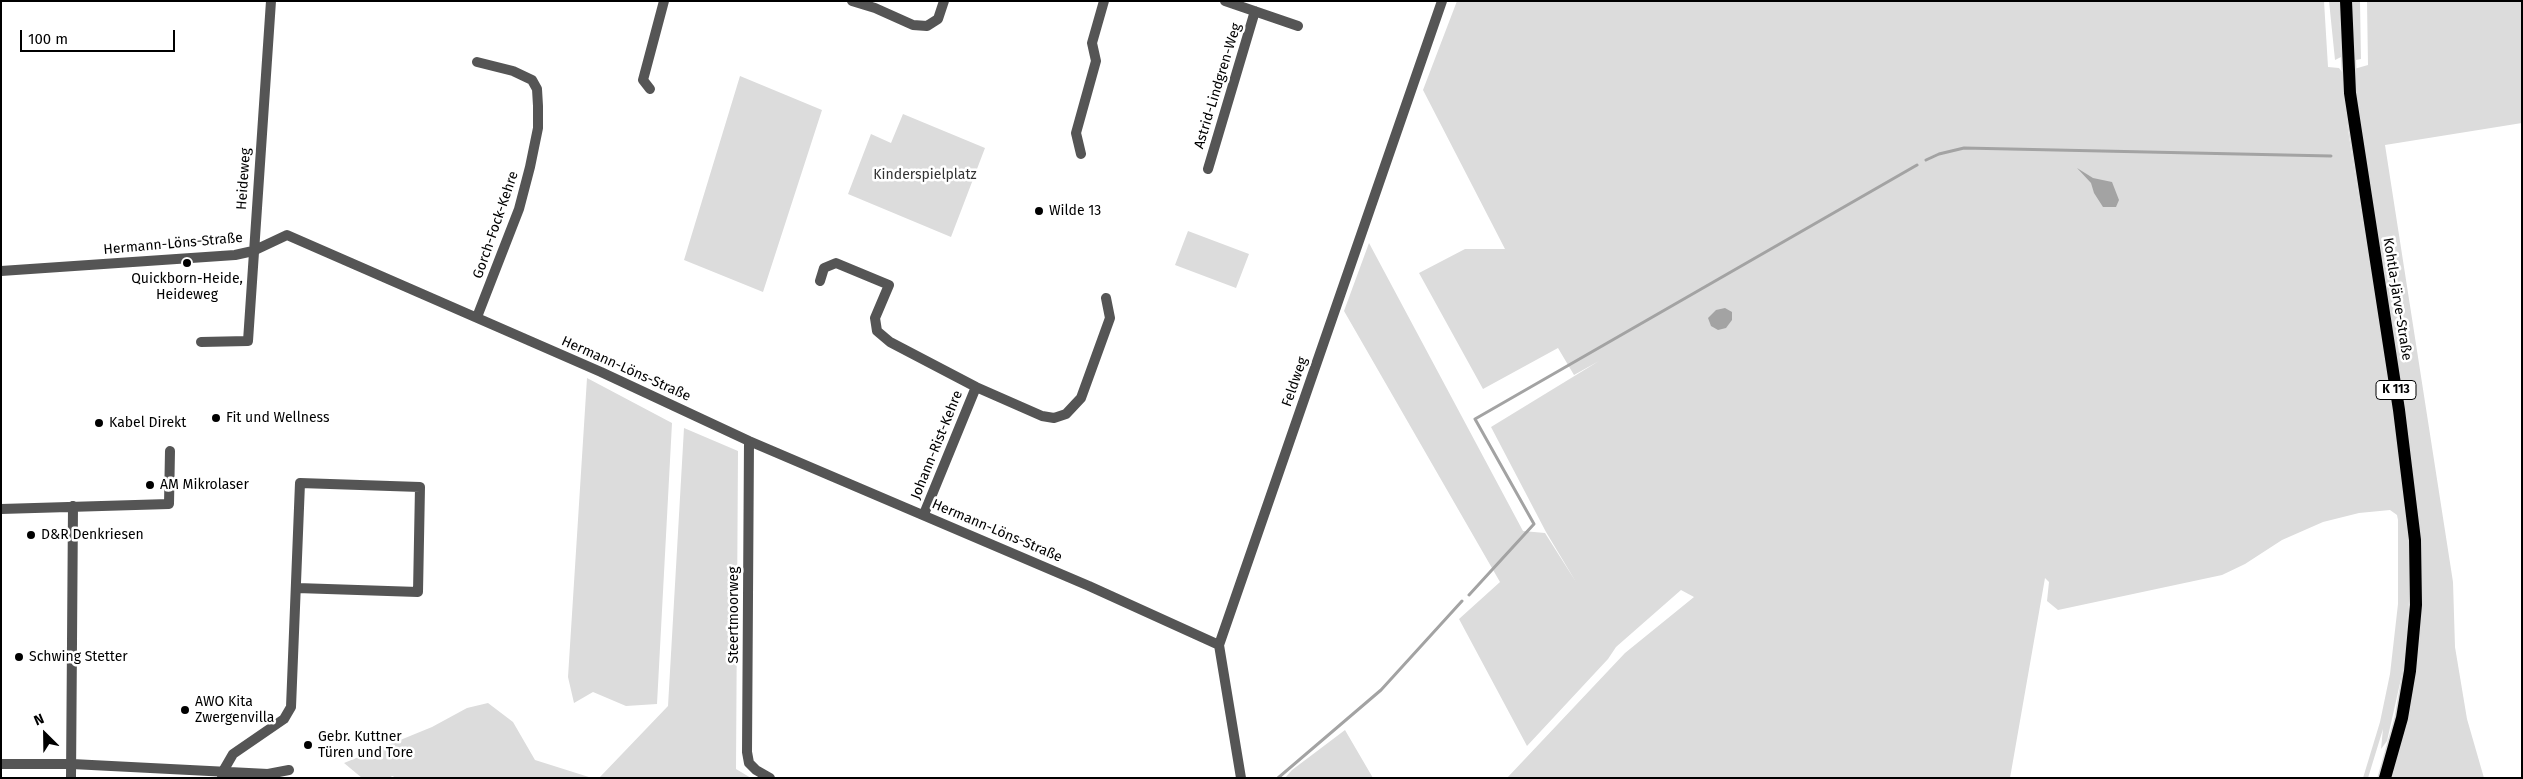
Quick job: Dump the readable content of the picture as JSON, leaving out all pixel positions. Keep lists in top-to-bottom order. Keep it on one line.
{"streets":{"main road":["Kohtla-Järve-Straße","K 113"],"street":["Astrid-Lindgren-Weg","Heideweg","Gorch-Fock-Kehre","Hermann-Löns-Straße","Feldweg","Johann-Rist-Kehre","Steertmoorweg"]},"crossings":[["Heideweg","Hermann-Löns-Straße"],["Gorch-Fock-Kehre","Hermann-Löns-Straße"],["Hermann-Löns-Straße","Feldweg"],["Hermann-Löns-Straße","Johann-Rist-Kehre"],["Hermann-Löns-Straße","Steertmoorweg"]],"parks":["Kinderspielplatz"],"places":["Wilde 13","Quickborn-Heide, Heideweg","Fit und Wellness","Kabel Direkt","AM Mikrolaser","D&R Denkriesen","Schwing Stetter","AWO Kita Zwergenvilla","Gebr. Kuttner Türen und Tore"],"scale_bar":"100 m","north":"top left"}
